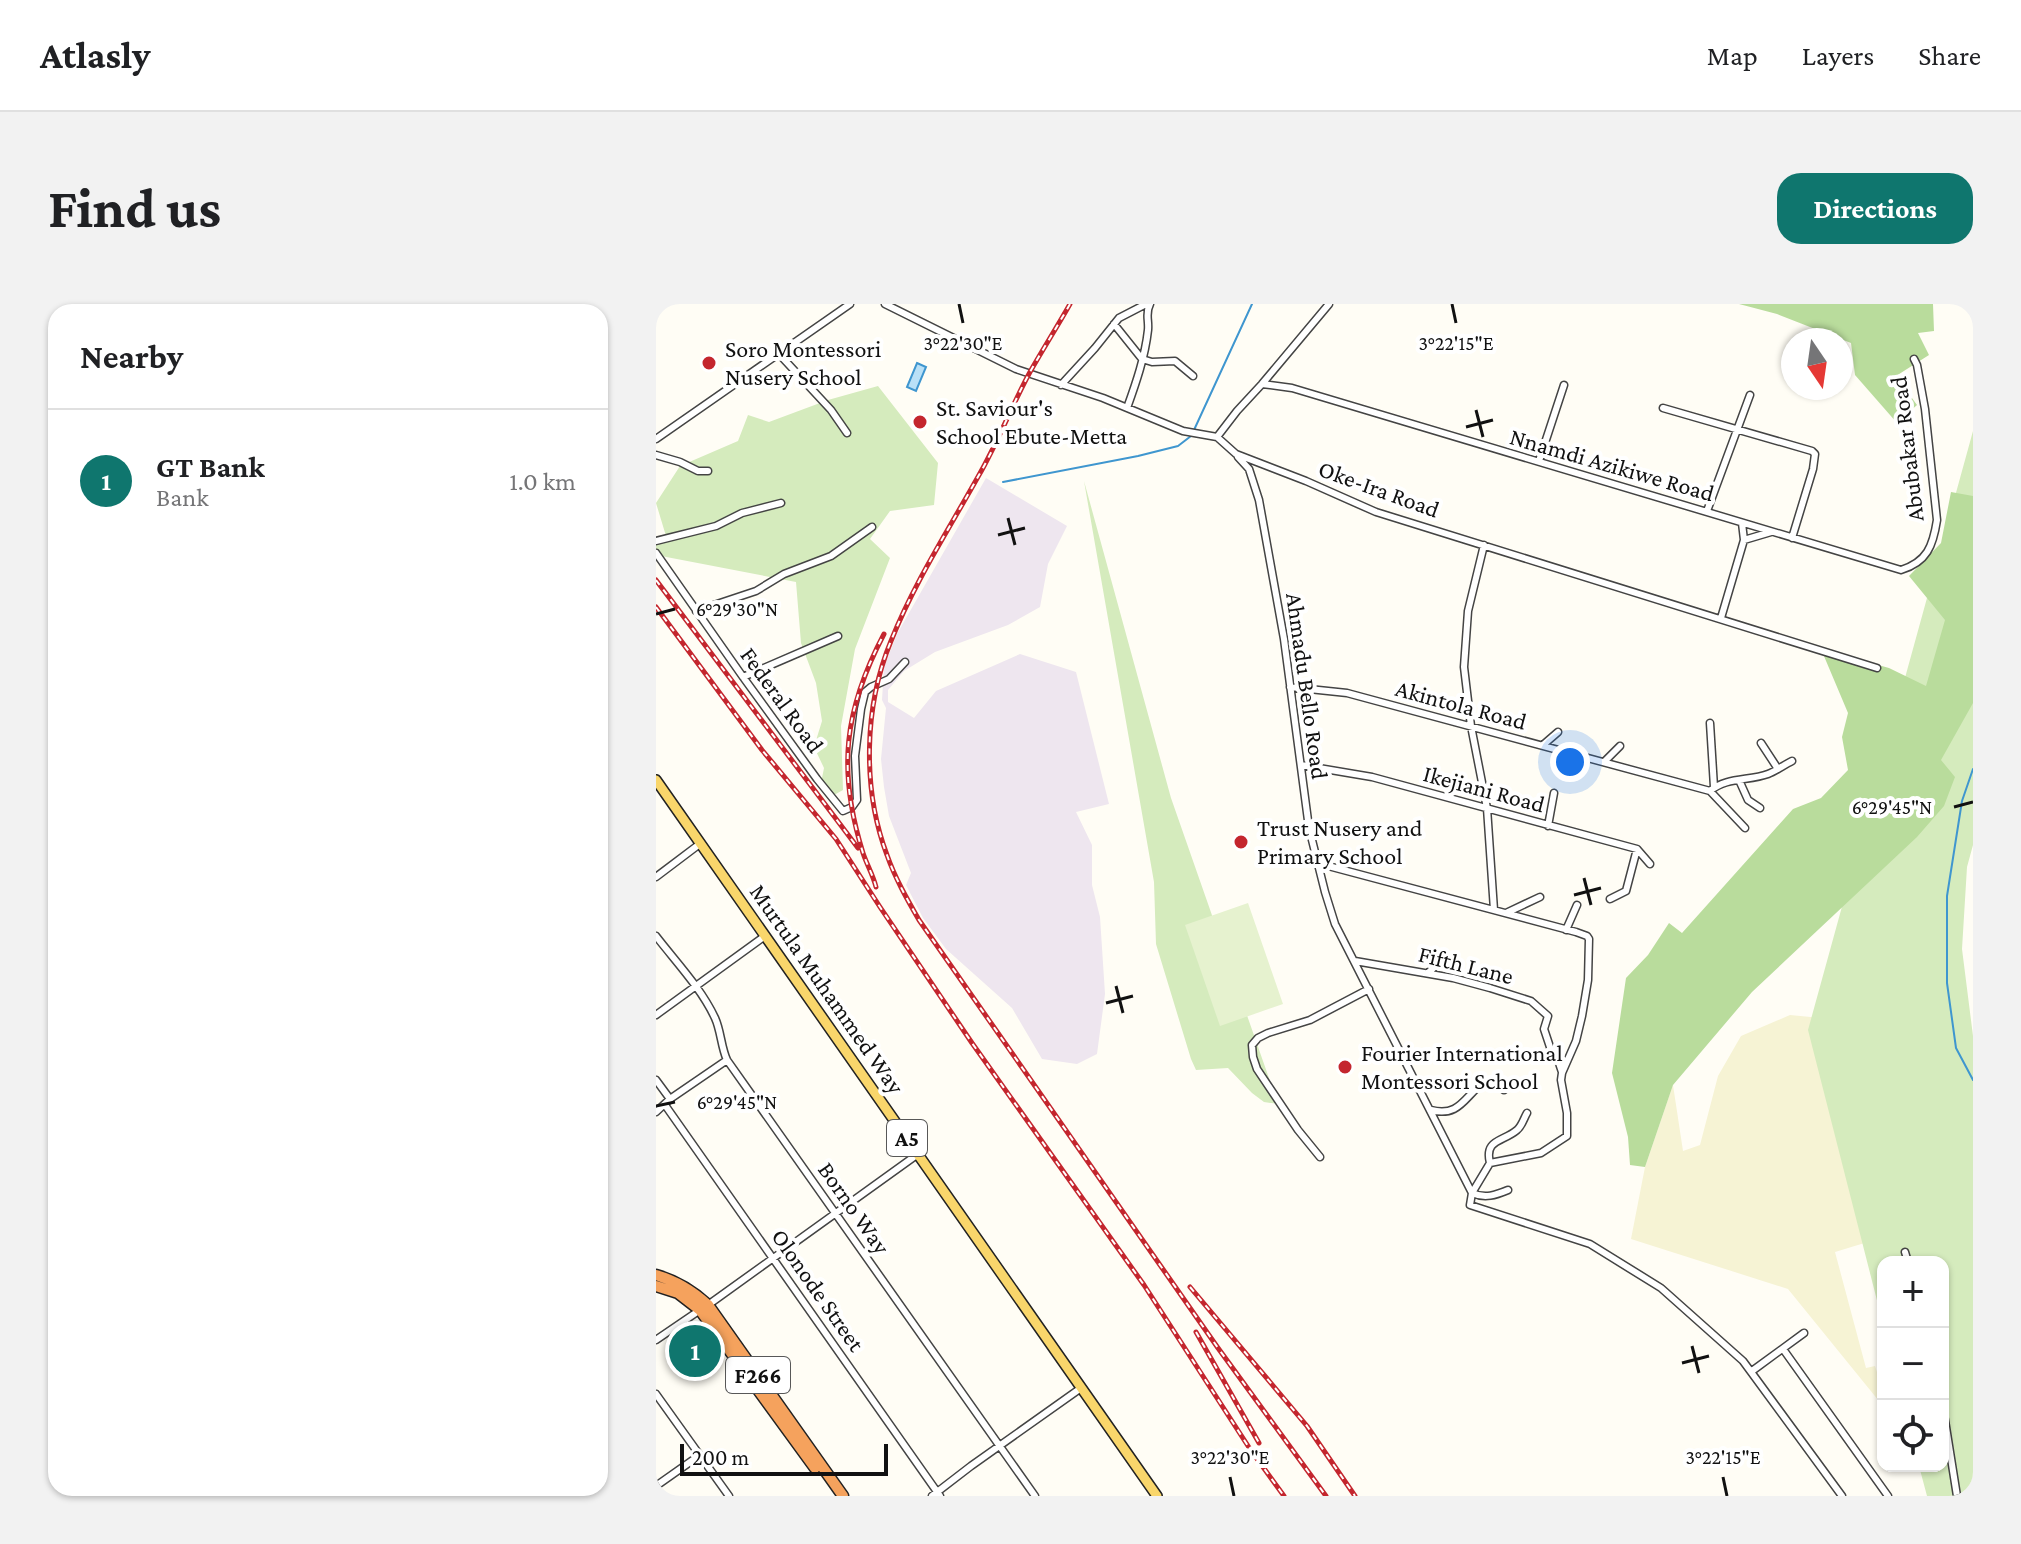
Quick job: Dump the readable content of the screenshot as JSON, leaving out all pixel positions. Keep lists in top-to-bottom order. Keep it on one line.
{"streets":{"highway":["F266"],"main road":["Murtula Muhammed Way","A5"],"street":["Abubakar Road","Nnamdi Azikiwe Road","Oke-Ira Road","Ahmadu Bello Road","Federal Road","Akintola Road","Ikejiani Road","Fifth Lane","Borno Way","Olonode Street"]},"crossings":[["Abubakar Road","Nnamdi Azikiwe Road"],["Oke-Ira Road","Ahmadu Bello Road"],["Ahmadu Bello Road","Akintola Road"],["Ahmadu Bello Road","Ikejiani Road"],["Ahmadu Bello Road","Fifth Lane"]],"places":["Soro Montessori Nusery School","St. Saviour's School Ebute-Metta","Trust Nusery and Primary School","Fourier International Montessori School"],"scale_bar":"200 m","north":"bottom","page":{"header":"Atlasly","nav":["Map","Layers","Share"],"buttons":"Directions","title":"Find us","heading":"Nearby","list":[{"mark":"1","name":"GT Bank","note":"Bank","value":"1.0 km"}],"map_buttons":["+","−"],"pins":"1","scale":"200 m"},"coordinates":["3°22'30\"E","3°22'15\"E","6°29'30\"N","6°29'45\"N"]}
